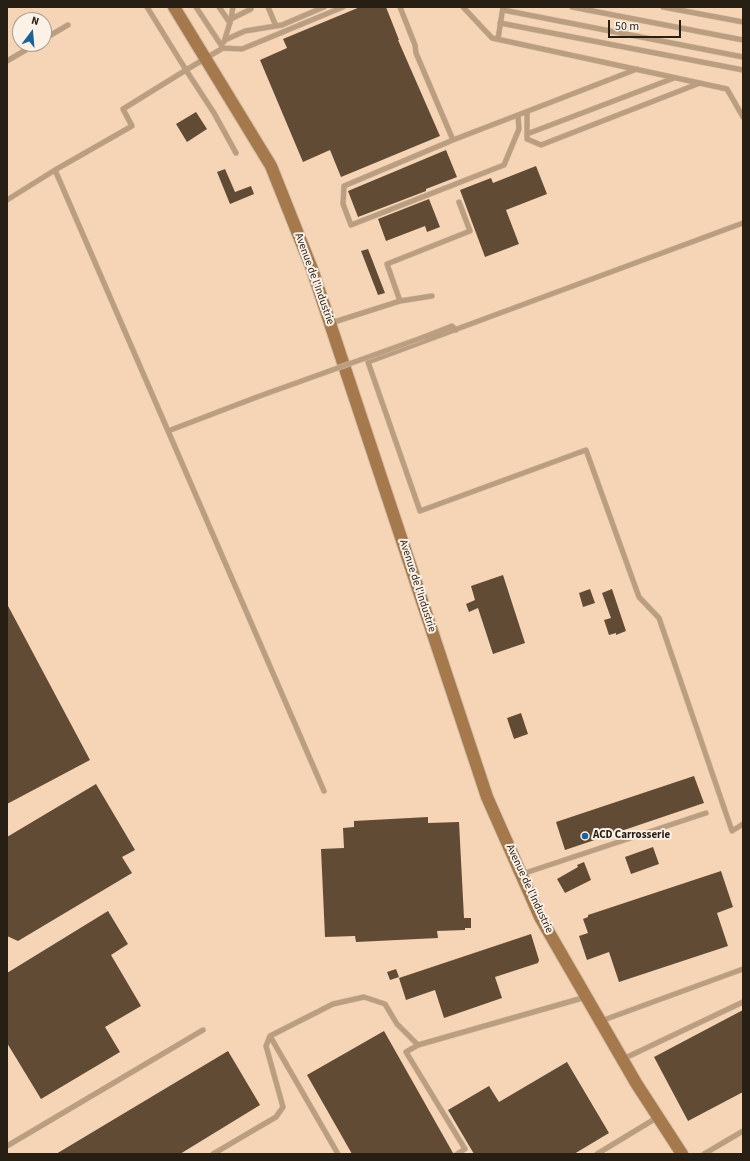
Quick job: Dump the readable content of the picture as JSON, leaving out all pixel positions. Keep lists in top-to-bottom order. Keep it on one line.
{"streets":{"street":["Avenue de l'Industrie"]},"places":["ACD Carrosserie"],"scale_bar":"50 m","north":"top"}
